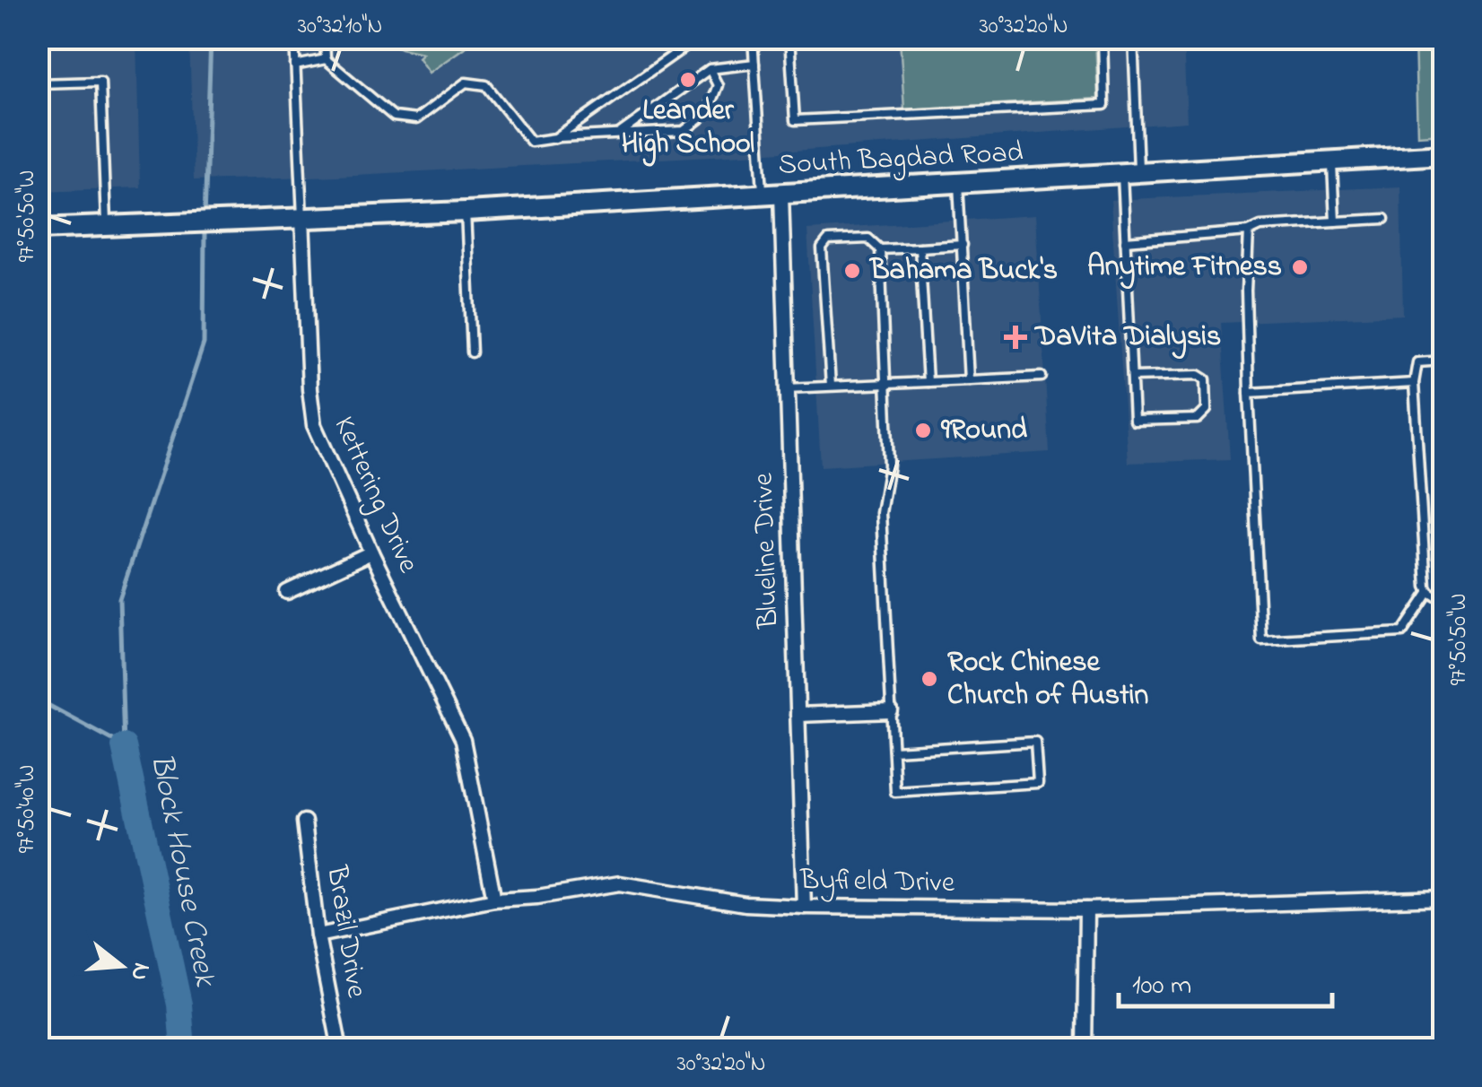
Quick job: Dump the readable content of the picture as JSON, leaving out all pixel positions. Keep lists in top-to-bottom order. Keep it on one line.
{"streets":{"main road":["South Bagdad Road"],"street":["Kettering Drive","Blueline Drive","Byfield Drive","Brazil Drive"]},"crossings":[["South Bagdad Road","Kettering Drive"],["South Bagdad Road","Blueline Drive"],["Kettering Drive","Byfield Drive"],["Blueline Drive","Byfield Drive"],["Byfield Drive","Brazil Drive"]],"water":["Block House Creek"],"places":{"other":["Leander High School","Anytime Fitness","Bahama Buck's","9Round","Rock Chinese Church of Austin"],"health":["DaVita Dialysis"]},"scale_bar":"100 m","north":"right","coordinates":["30°32'10\"N","30°32'20\"N","97°50'50\"W","97°50'40\"W"]}
